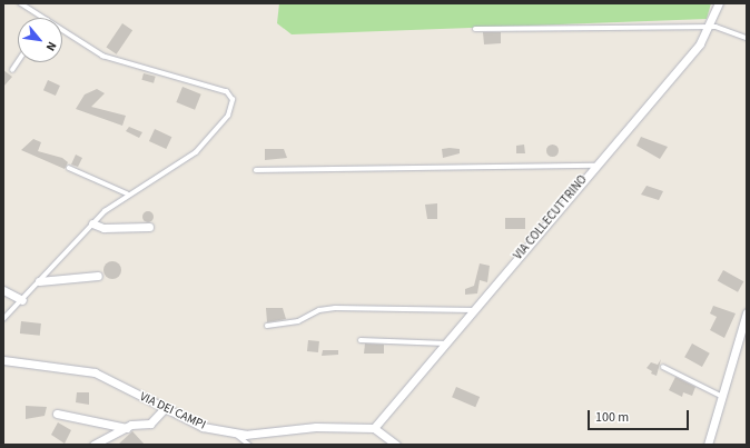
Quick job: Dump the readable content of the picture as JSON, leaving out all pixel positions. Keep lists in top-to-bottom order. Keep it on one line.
{"streets":{"street":["VIA COLLECUTTRINO","VIA DEI CAMPI"]},"crossings":[["VIA COLLECUTTRINO","VIA DEI CAMPI"]],"scale_bar":"100 m","north":"bottom right"}
